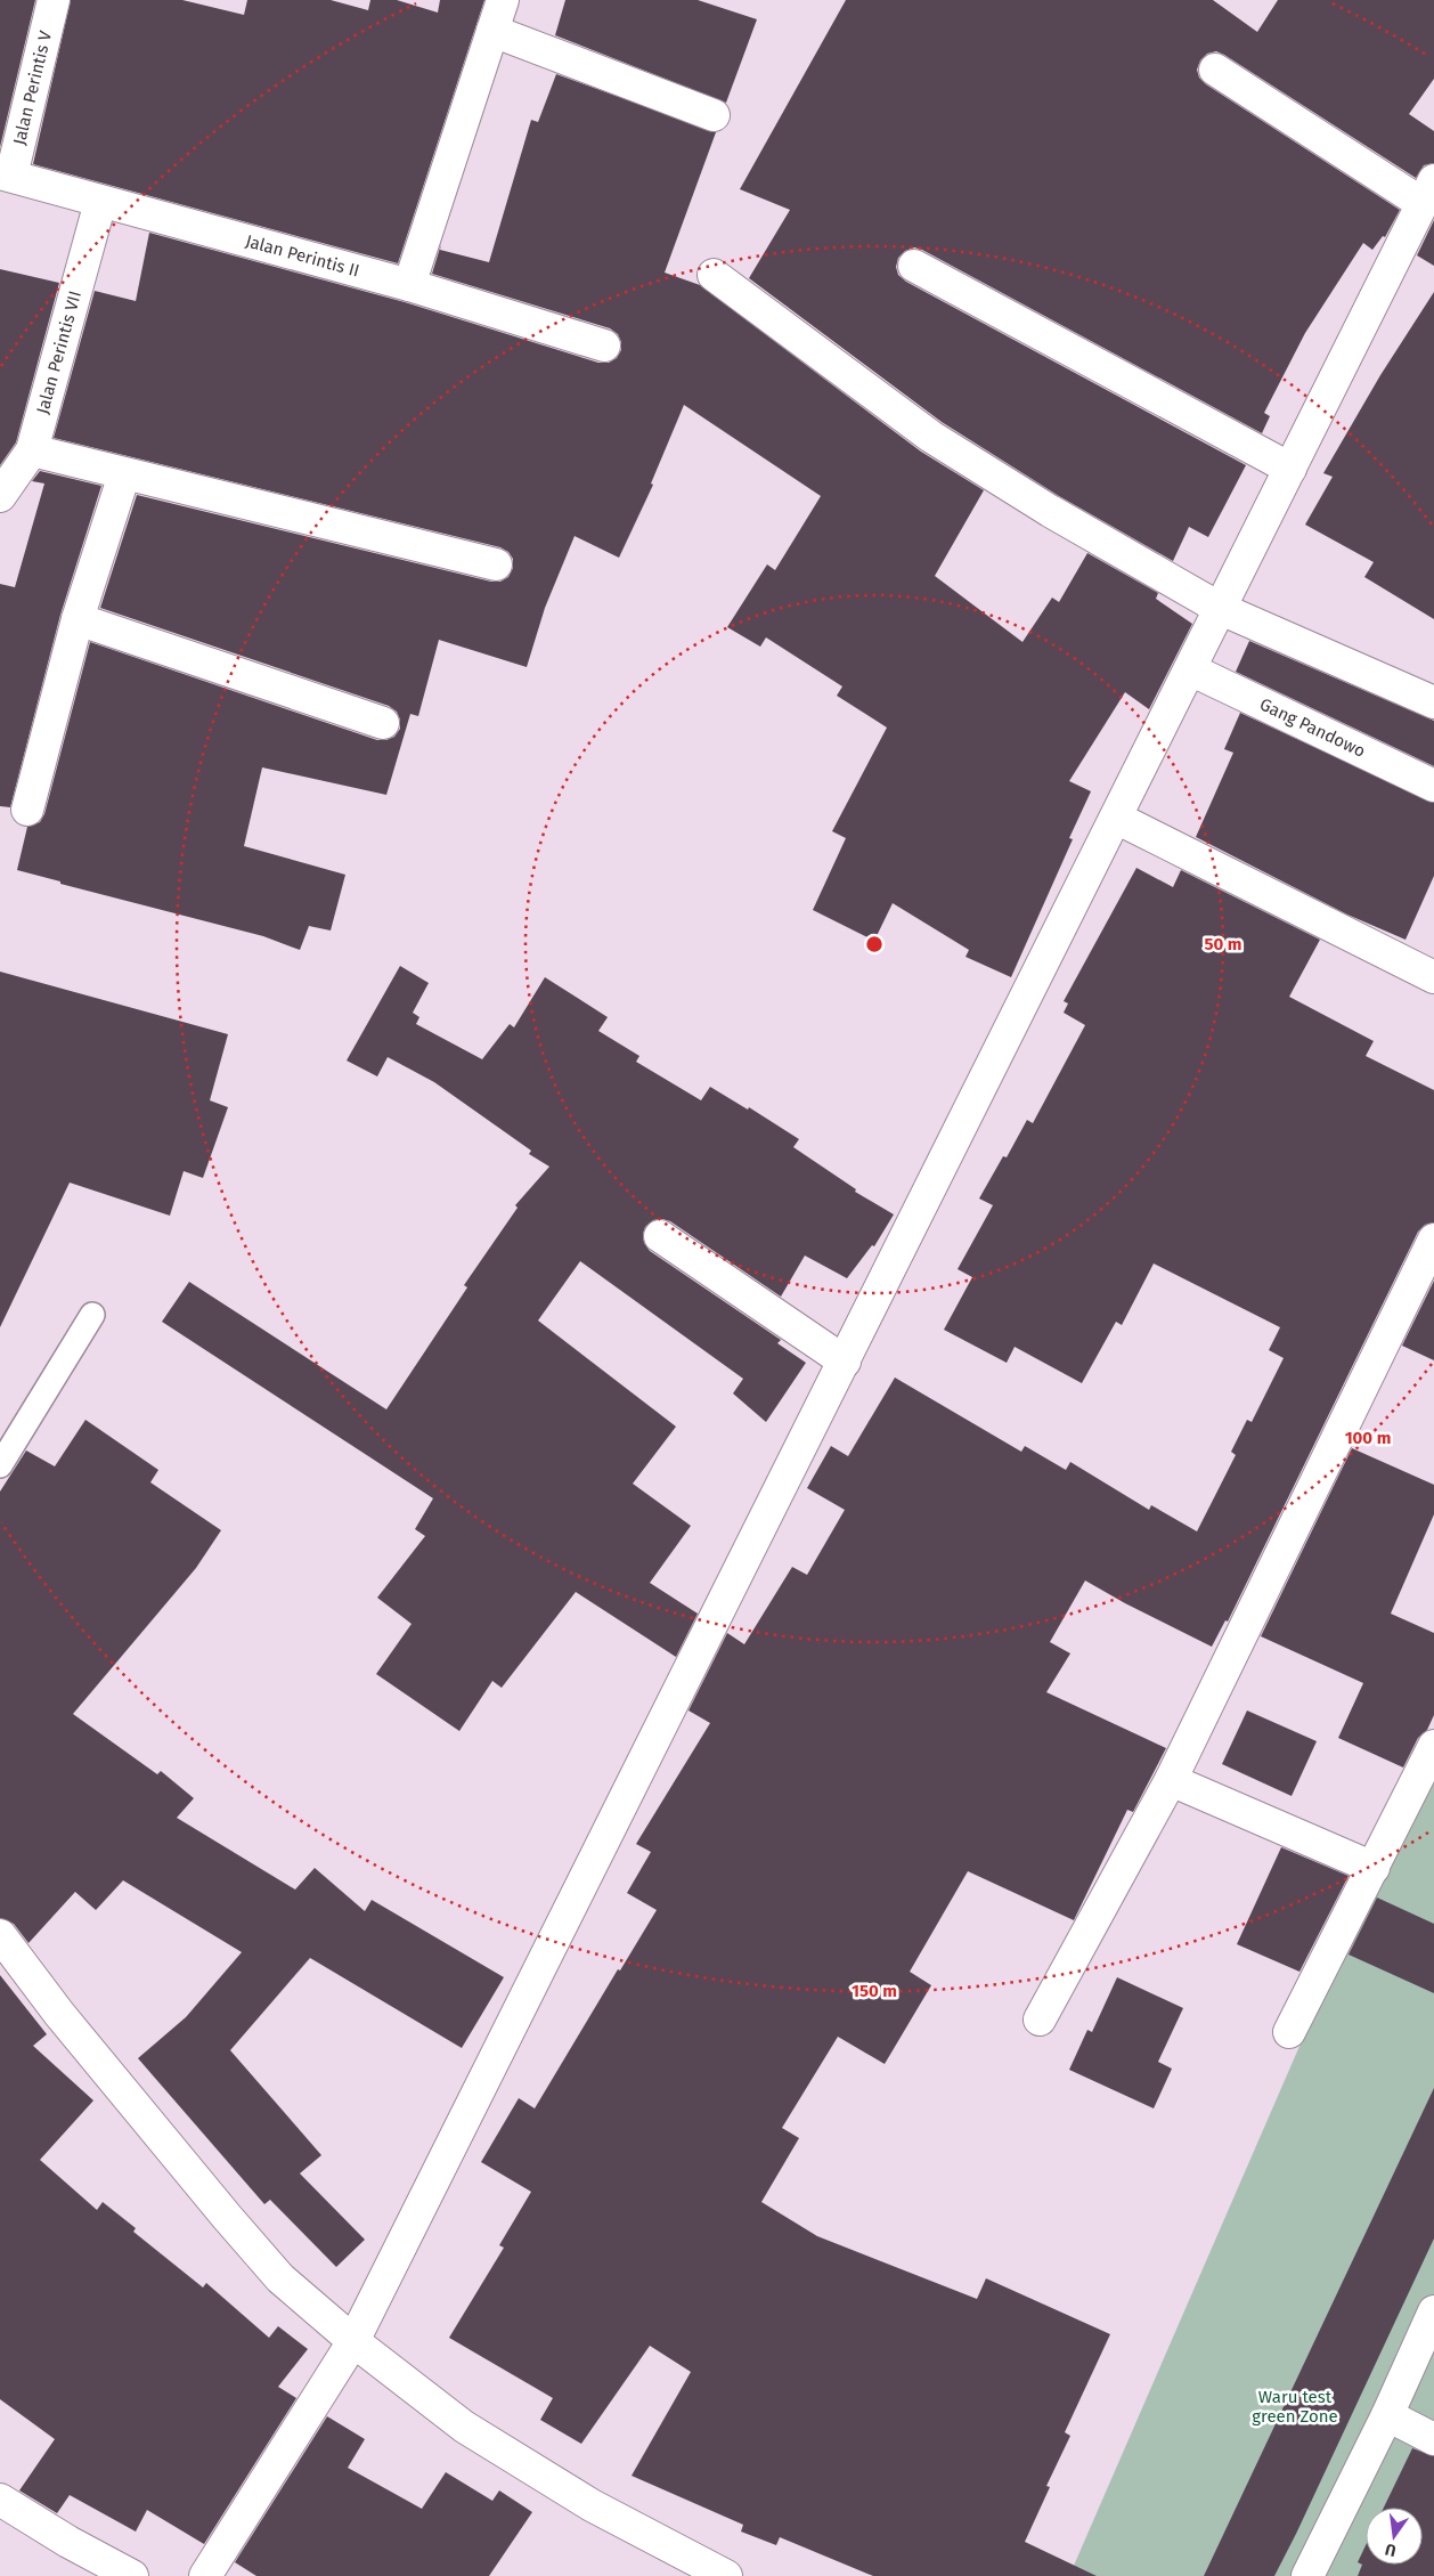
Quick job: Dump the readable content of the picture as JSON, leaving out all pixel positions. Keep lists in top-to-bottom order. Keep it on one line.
{"streets":{"street":["Jalan Perintis V","Jalan Perintis II","Jalan Perintis VII","Gang Pandowo"]},"crossings":[["Jalan Perintis V","Jalan Perintis II"],["Jalan Perintis II","Jalan Perintis VII"]],"parks":["Waru test green Zone"],"north":"bottom","rings":["50 m","100 m","150 m"]}
